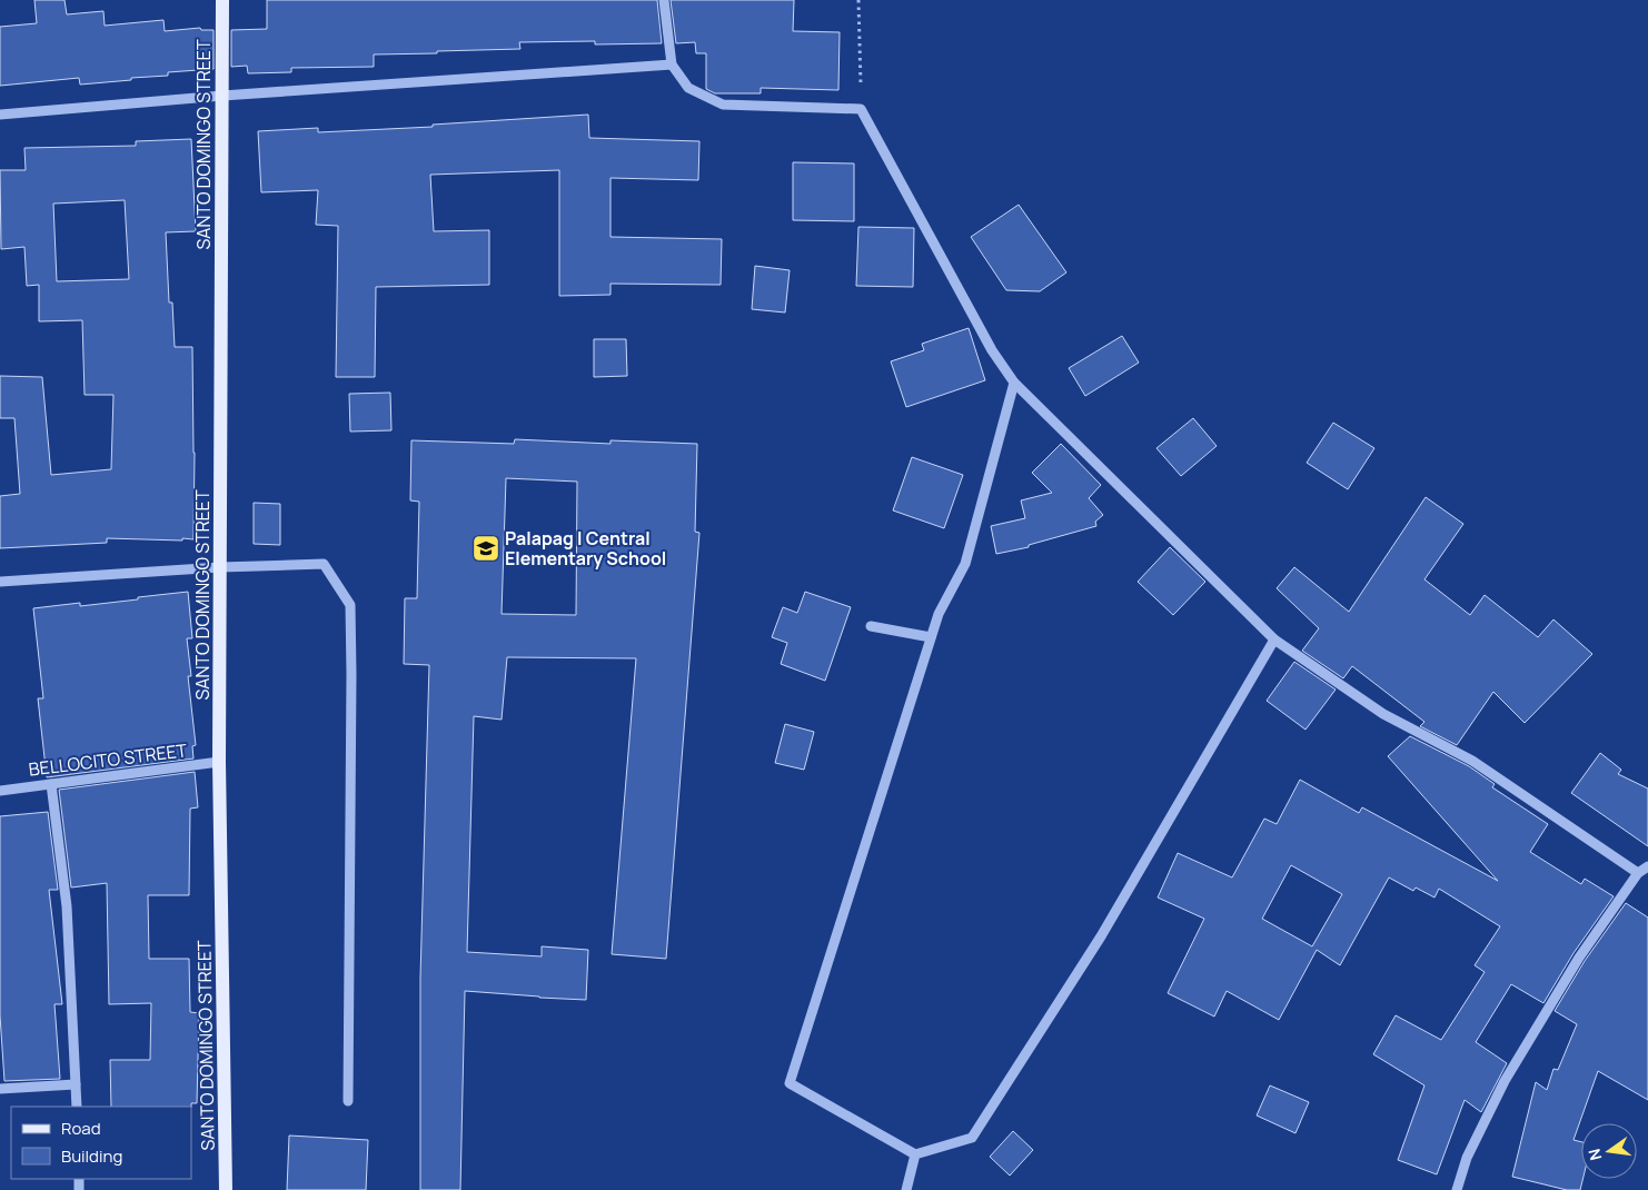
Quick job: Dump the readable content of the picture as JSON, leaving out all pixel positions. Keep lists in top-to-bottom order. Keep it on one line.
{"streets":{"main road":["SANTO DOMINGO STREET"],"street":["BELLOCITO STREET"]},"crossings":[["SANTO DOMINGO STREET","BELLOCITO STREET"]],"places":{"school or university":["Palapag I Central Elementary School"]},"legend":["Road","Building"],"north":"left"}
